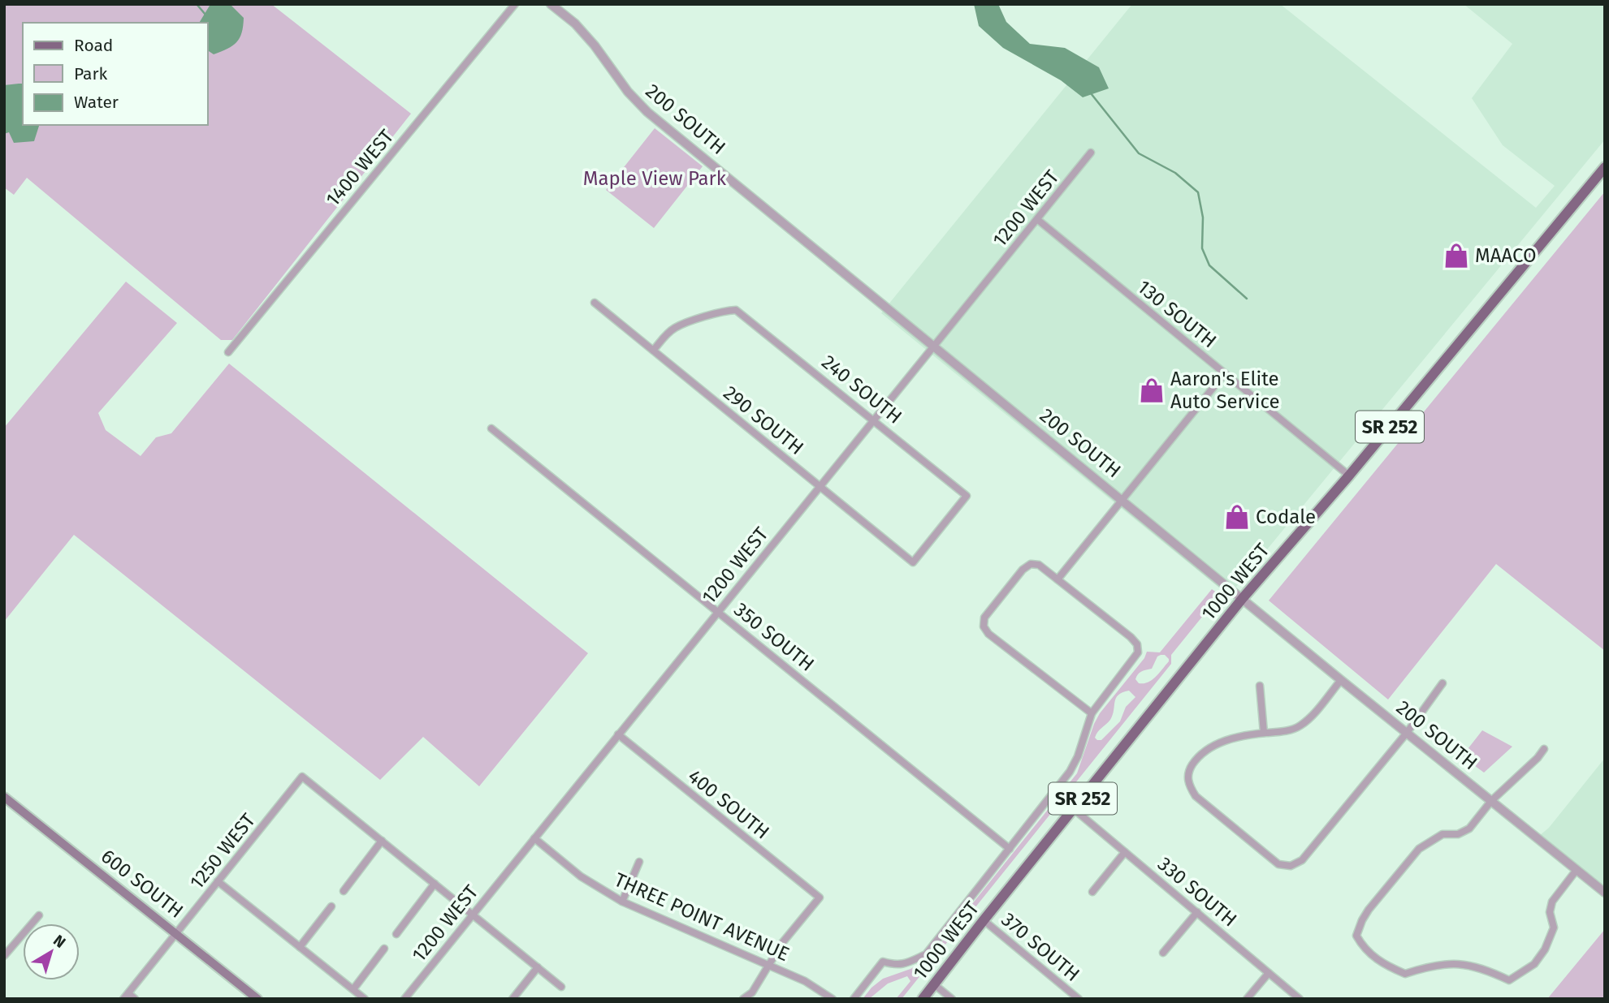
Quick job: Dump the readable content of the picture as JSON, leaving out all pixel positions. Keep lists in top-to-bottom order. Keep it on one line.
{"streets":{"main road":["SR 252","1000 WEST","600 SOUTH"],"street":["200 SOUTH","1400 WEST","1200 WEST","130 SOUTH","240 SOUTH","290 SOUTH","350 SOUTH","400 SOUTH","1250 WEST","330 SOUTH","THREE POINT AVENUE","370 SOUTH"]},"crossings":[["200 SOUTH","1200 WEST"],["200 SOUTH","1000 WEST"],["1200 WEST","130 SOUTH"],["1200 WEST","240 SOUTH"],["1200 WEST","290 SOUTH"],["1200 WEST","350 SOUTH"],["1200 WEST","400 SOUTH"],["1200 WEST","THREE POINT AVENUE"],["130 SOUTH","1000 WEST"],["240 SOUTH","290 SOUTH"],["1000 WEST","330 SOUTH"],["1000 WEST","370 SOUTH"],["400 SOUTH","THREE POINT AVENUE"],["1250 WEST","600 SOUTH"]],"parks":["Maple View Park"],"places":{"shop":["MAACO","Aaron's Elite Auto Service","Codale"]},"legend":["Road","Park","Water"],"north":"top right"}
